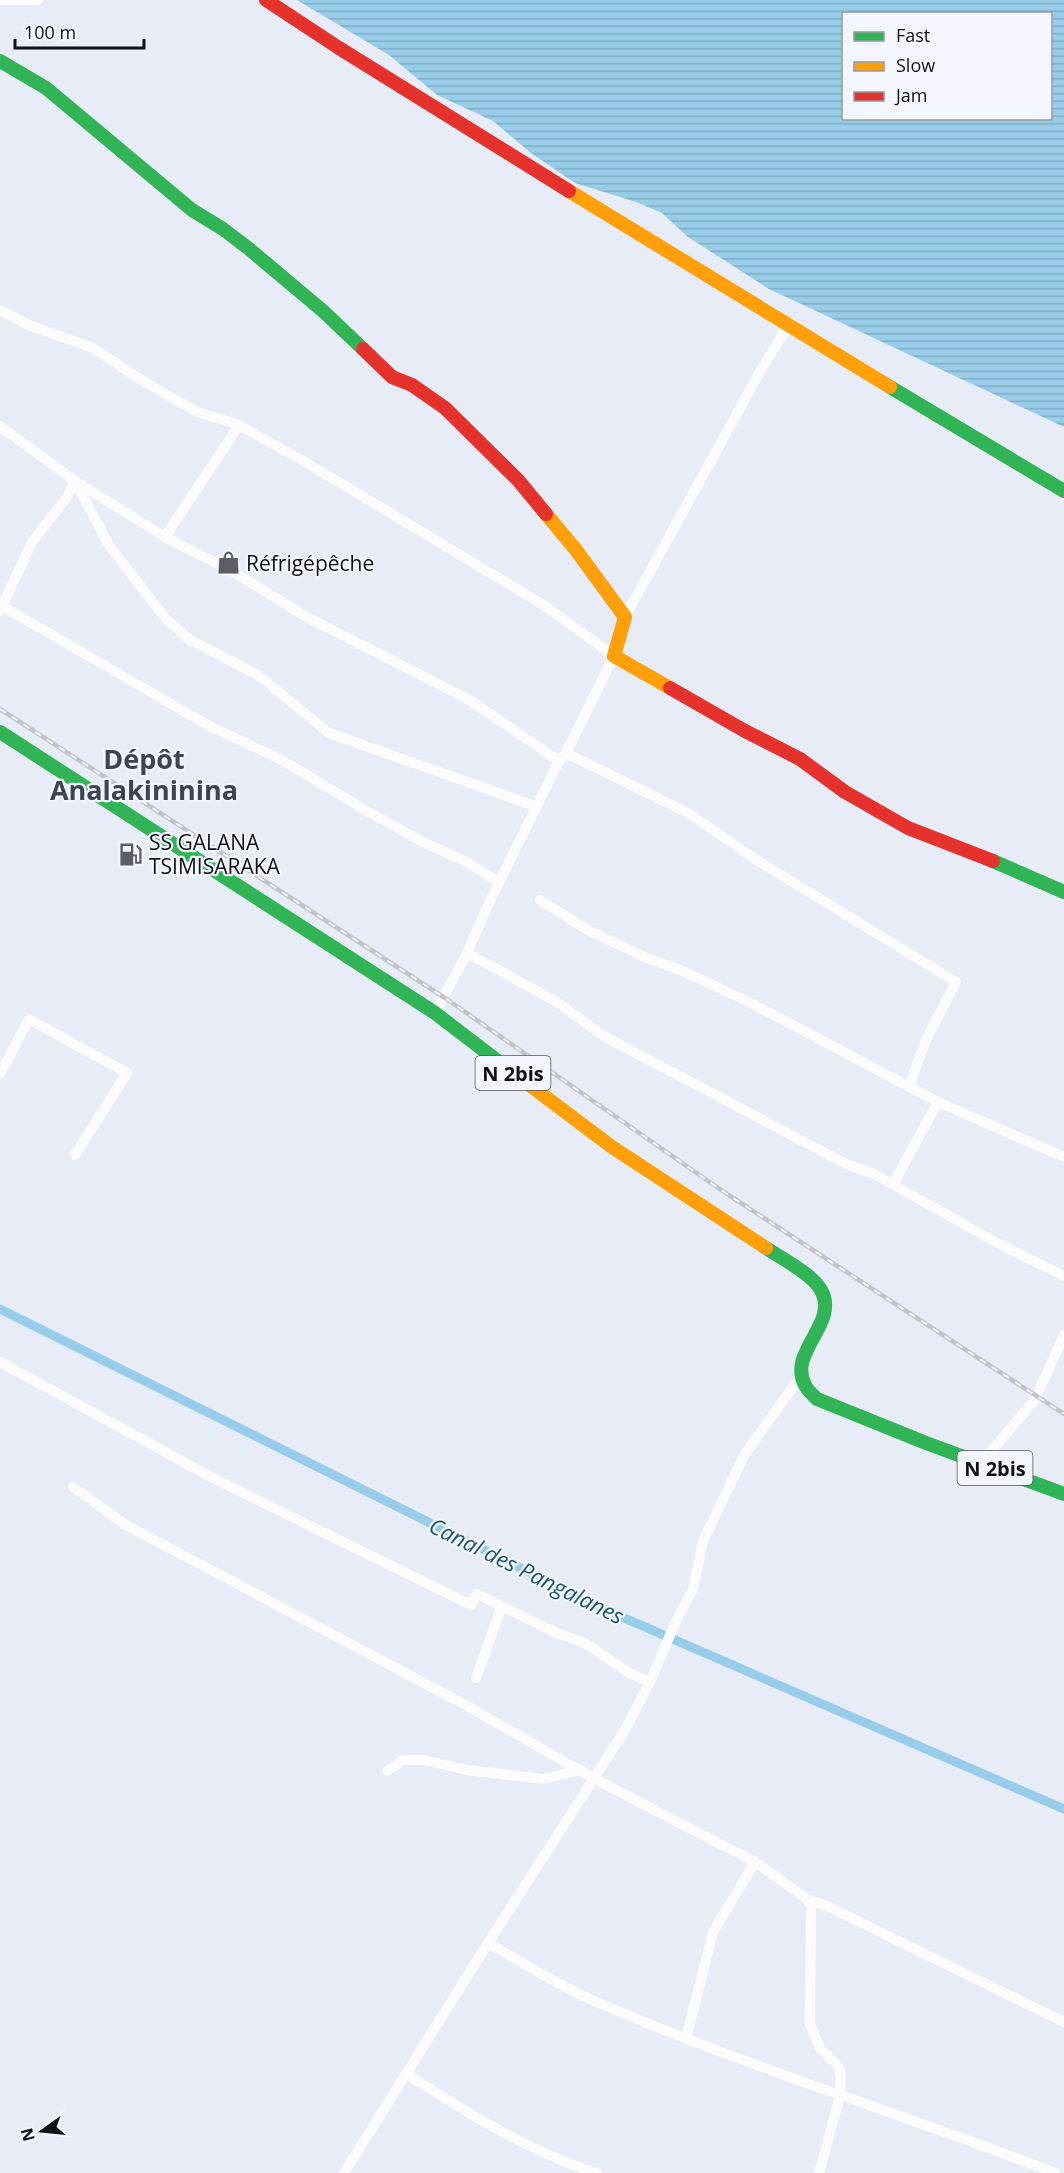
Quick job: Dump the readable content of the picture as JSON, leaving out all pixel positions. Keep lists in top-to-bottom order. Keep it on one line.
{"streets":{"main road":["N 2bis"]},"districts":["Dépôt Analakininina"],"water":["Canal des Pangalanes"],"places":{"shop":["Réfrigépêche"],"fuel station":["SS GALANA TSIMISARAKA"]},"legend":["Fast","Slow","Jam"],"scale_bar":"100 m","north":"left"}
